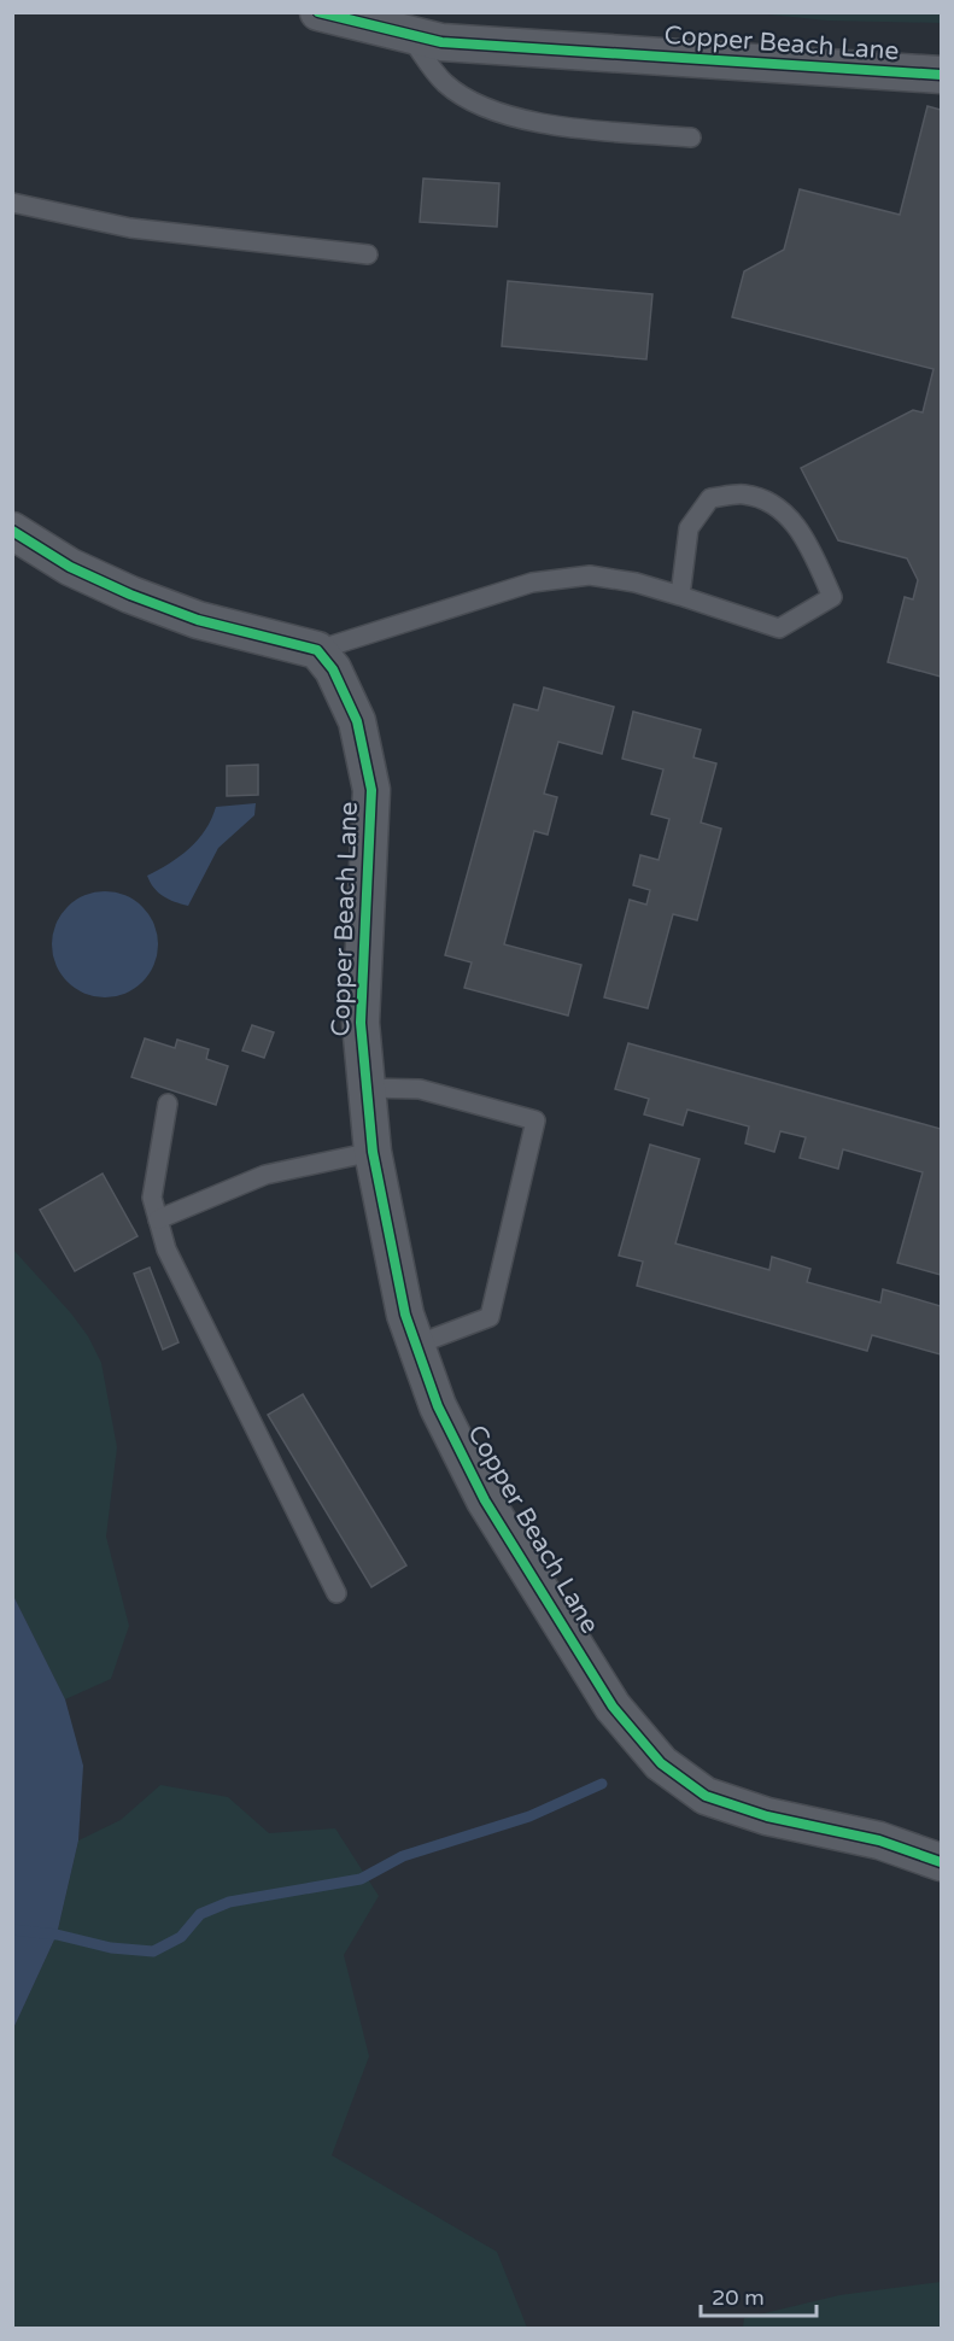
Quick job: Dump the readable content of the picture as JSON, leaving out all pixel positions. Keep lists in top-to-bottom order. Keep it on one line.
{"streets":{"street":["Copper Beach Lane"]},"scale_bar":"20 m"}
